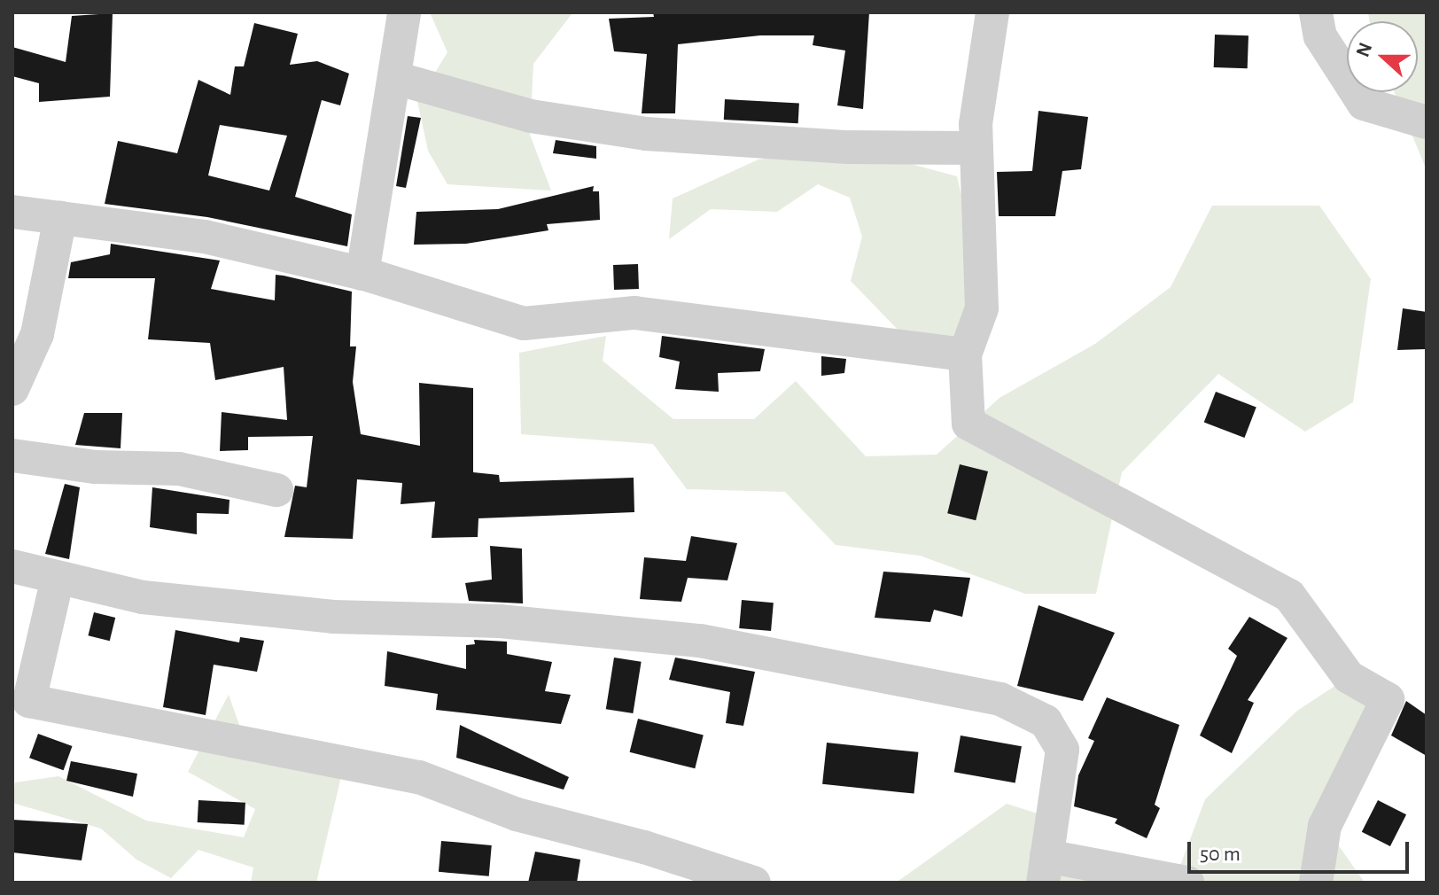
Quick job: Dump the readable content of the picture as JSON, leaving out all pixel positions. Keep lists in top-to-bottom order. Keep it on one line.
{"scale_bar":"50 m","north":"left"}
